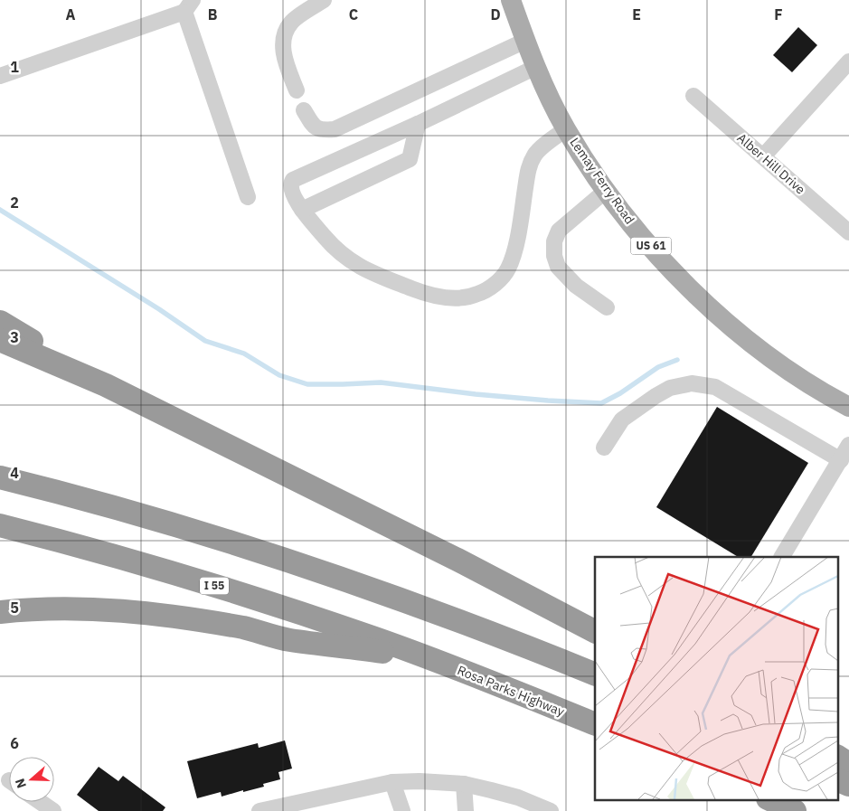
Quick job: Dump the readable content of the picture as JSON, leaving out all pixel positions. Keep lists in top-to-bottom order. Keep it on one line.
{"streets":{"highway":["I 55","Rosa Parks Highway"],"main road":["Lemay Ferry Road","US 61"],"street":["Alber Hill Drive"]},"crossings":[["I 55","Rosa Parks Highway"]],"north":"left","grid":{"columns":["A","B","C","D","E","F"],"rows":["1","2","3","4","5","6"]}}
